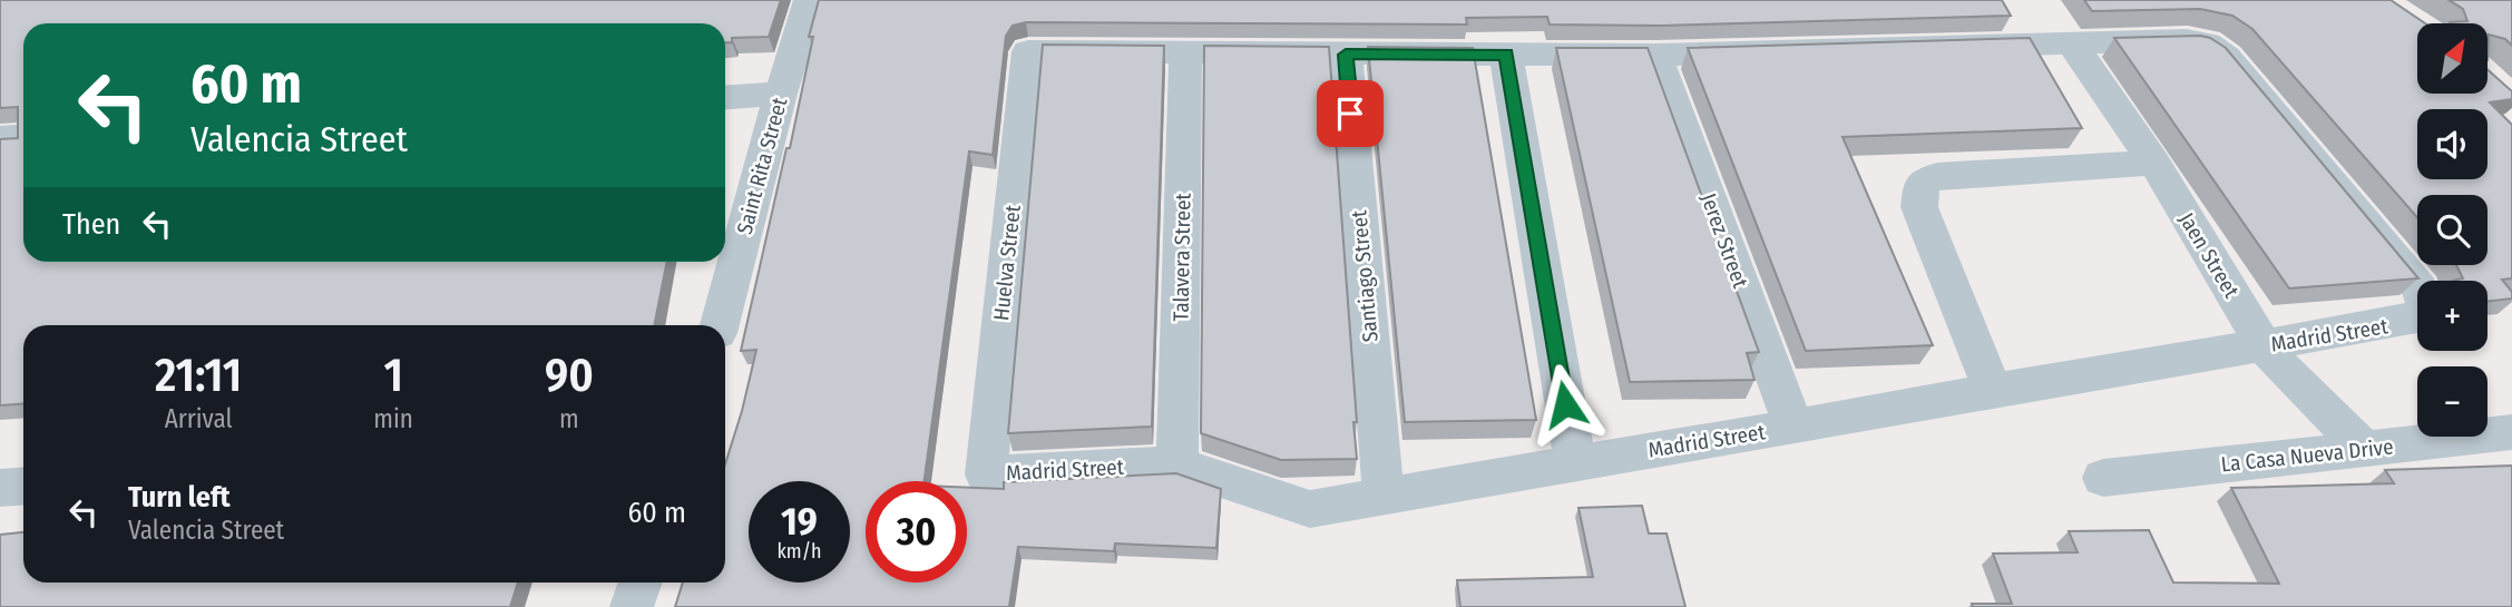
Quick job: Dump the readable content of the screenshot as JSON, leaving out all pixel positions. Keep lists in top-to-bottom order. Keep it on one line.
{"streets":{"street":["Saint Rita Street","Jerez Street","Jaen Street","Talavera Street","Huelva Street","Santiago Street","Madrid Street","La Casa Nueva Drive"]},"crossings":[["Jerez Street","Madrid Street"],["Jaen Street","Madrid Street"],["Jaen Street","La Casa Nueva Drive"],["Talavera Street","Huelva Street"],["Talavera Street","Madrid Street"],["Huelva Street","Madrid Street"],["Santiago Street","Madrid Street"]],"north":"top right","page":{"map_buttons":["+","−"],"turn":["60 m","Valencia Street"],"then":"Then","eta":["21:11","Arrival","1","min","90","m"],"list":[{"name":"Turn left","note":"Valencia Street","value":"60 m"}],"speed":"19 km/h","limit":"30"}}
